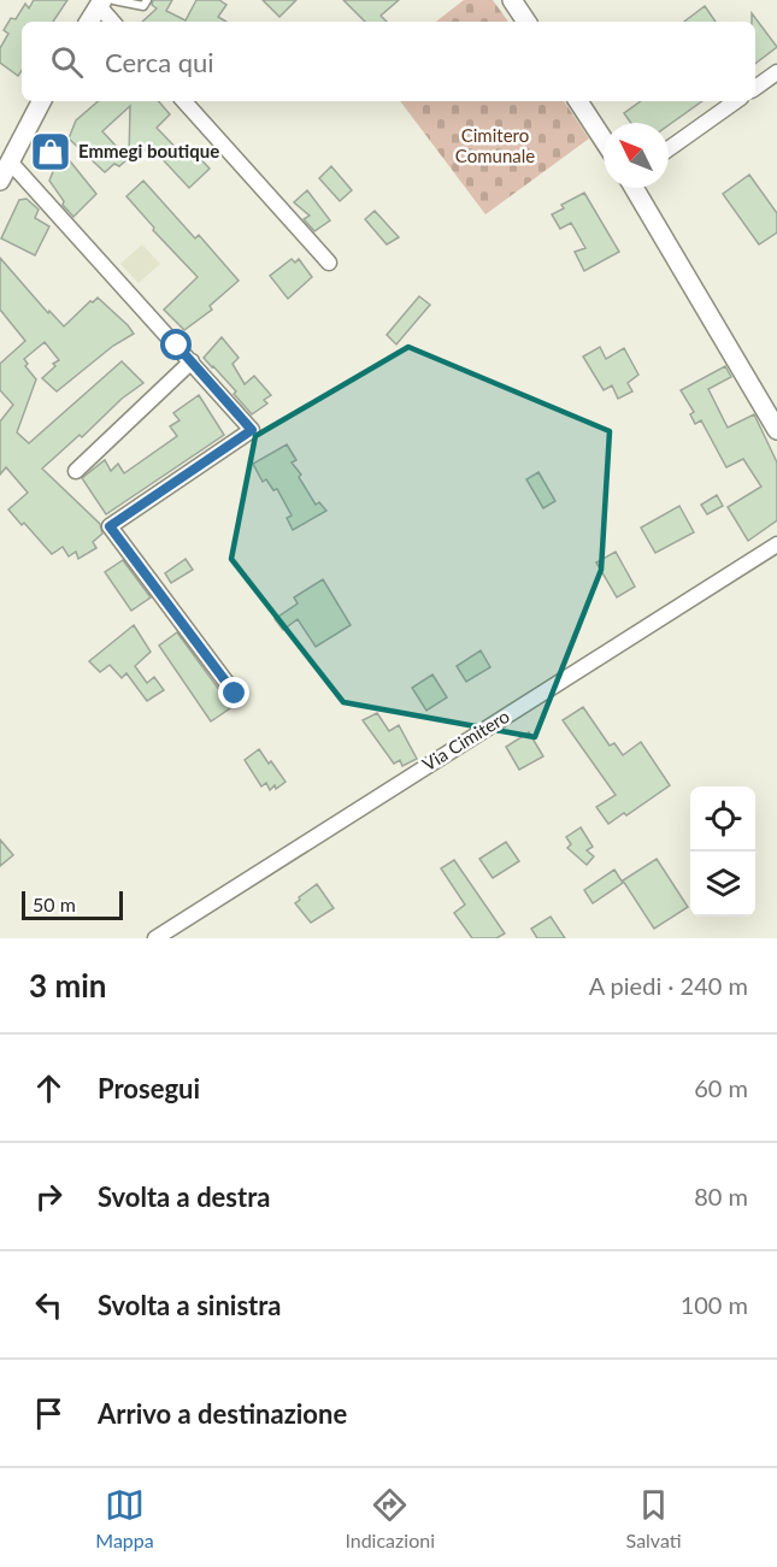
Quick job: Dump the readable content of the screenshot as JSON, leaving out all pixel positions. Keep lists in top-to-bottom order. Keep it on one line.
{"streets":{"street":["Via Cimitero"]},"parks":["Cimitero Comunale"],"places":{"shop":["Emmegi boutique"]},"scale_bar":"50 m","north":"top left","page":{"search":"Cerca qui","scale":"50 m","heading":["3 min","A piedi · 240 m"],"list":[["Prosegui","60 m"],["Svolta a destra","80 m"],["Svolta a sinistra","100 m"],"Arrivo a destinazione"],"nav":["Mappa","Indicazioni","Salvati"]}}
